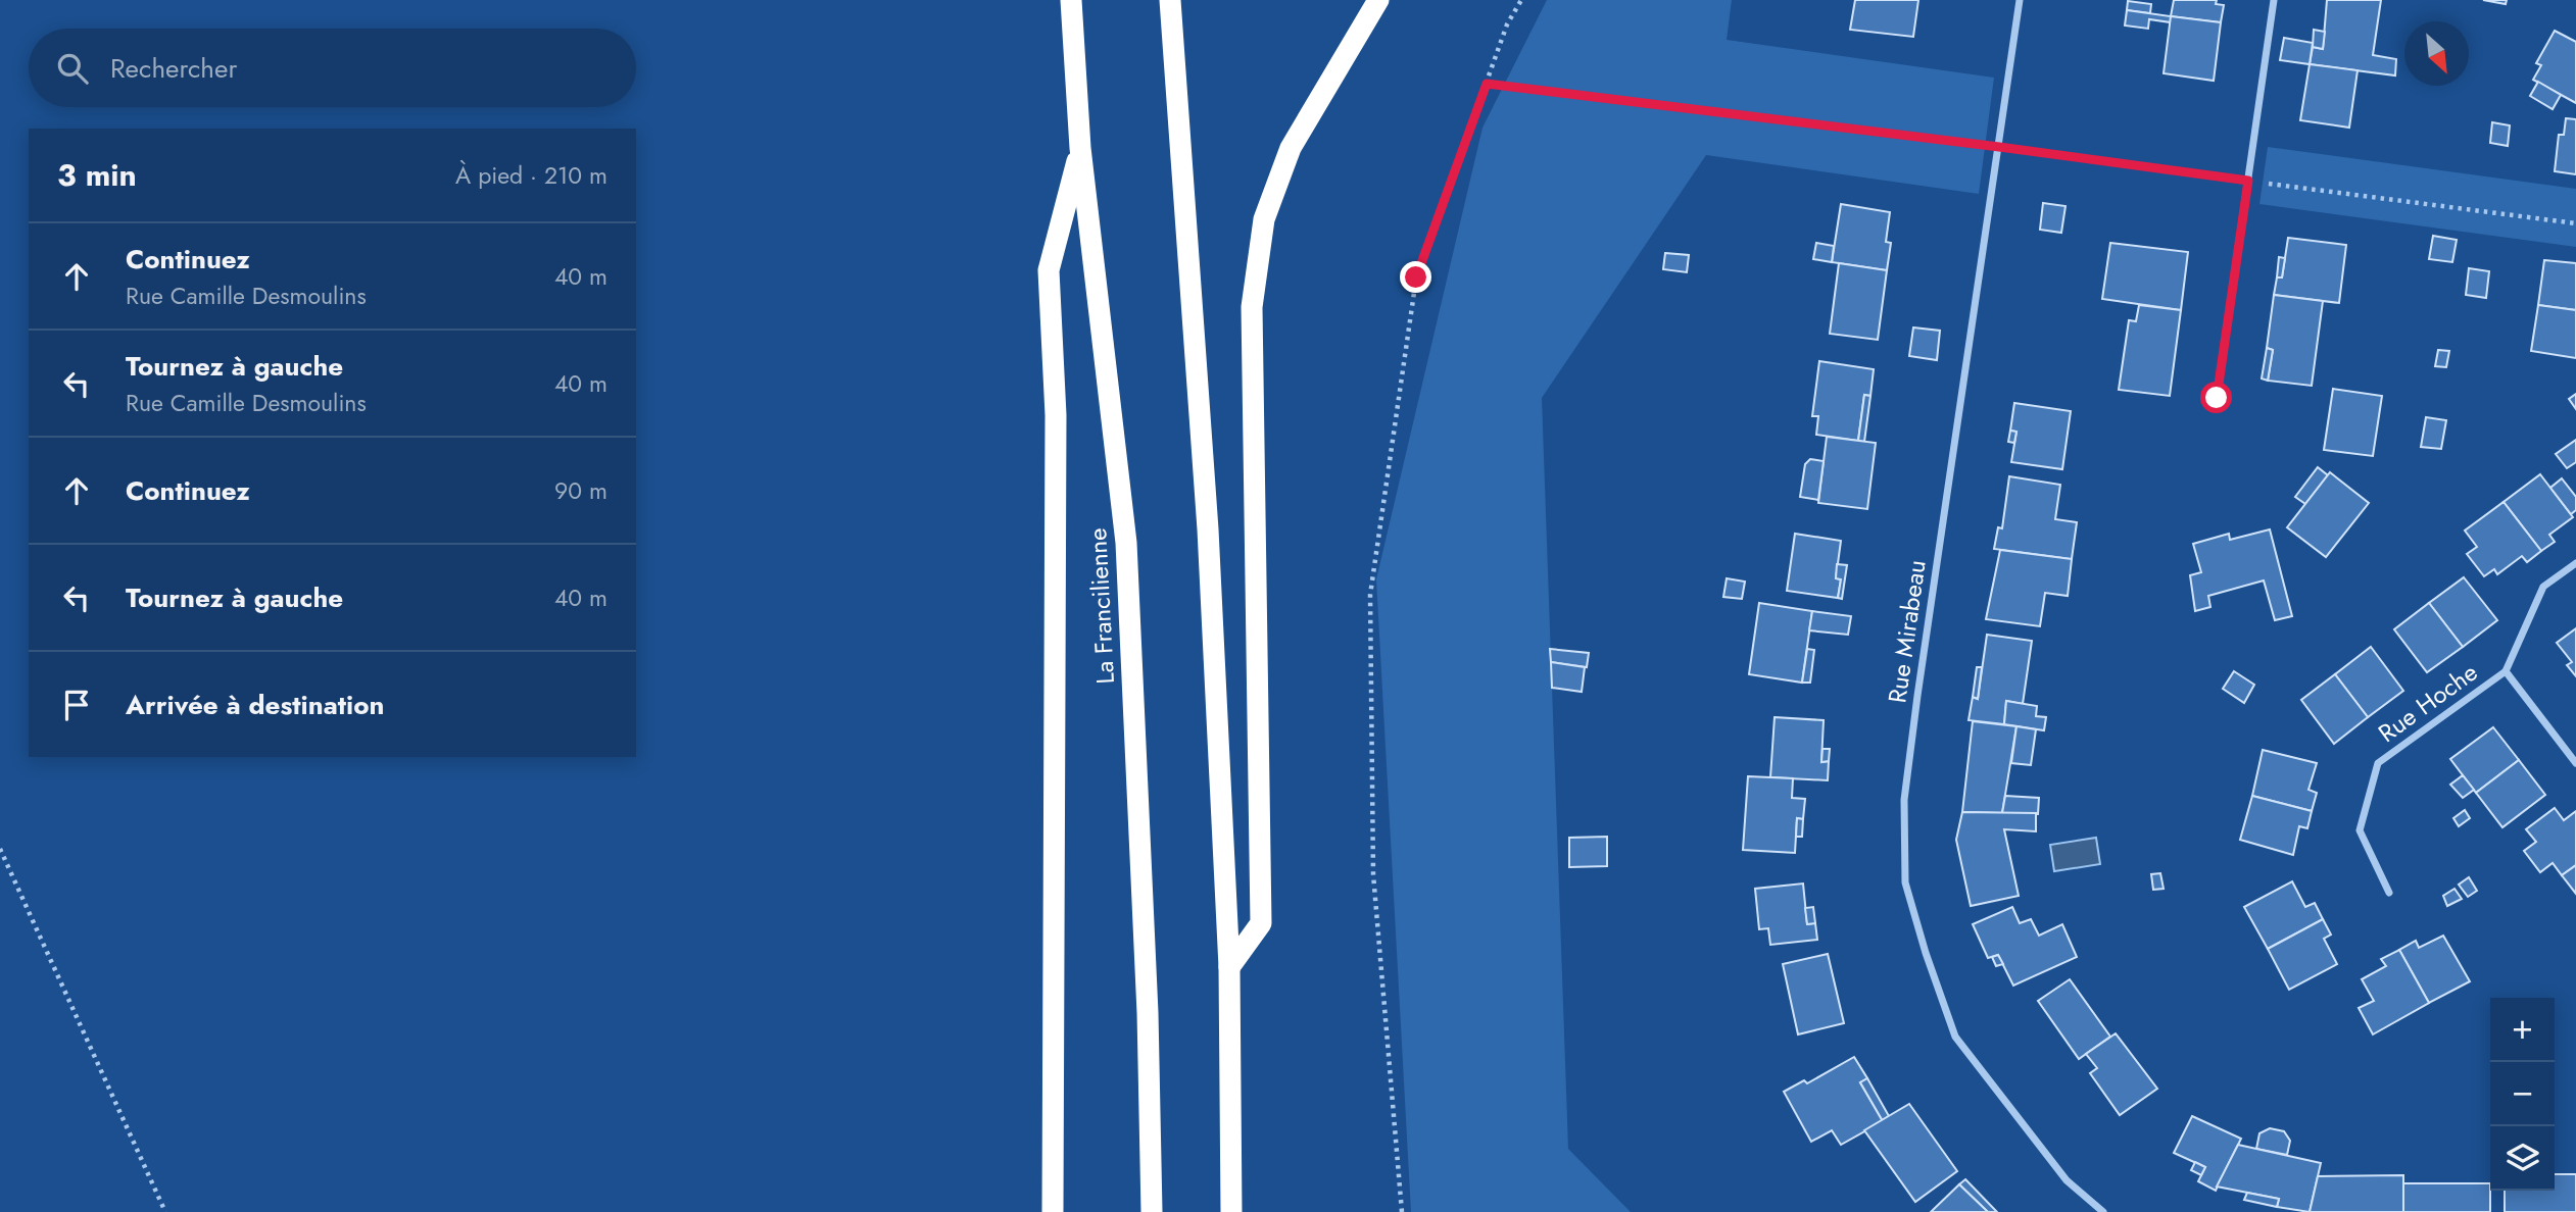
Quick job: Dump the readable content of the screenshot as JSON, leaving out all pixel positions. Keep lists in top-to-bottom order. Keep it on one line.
{"streets":{"highway":["La Francilienne"],"street":["Rue Mirabeau","Rue Hoche"]},"north":"bottom right","page":{"search":"Rechercher","heading":["3 min","À pied · 210 m"],"list":[["Continuez","Rue Camille Desmoulins","40 m"],["Tournez à gauche","Rue Camille Desmoulins","40 m"],["Continuez","90 m"],["Tournez à gauche","40 m"],"Arrivée à destination"],"map_buttons":["+","−"]}}
